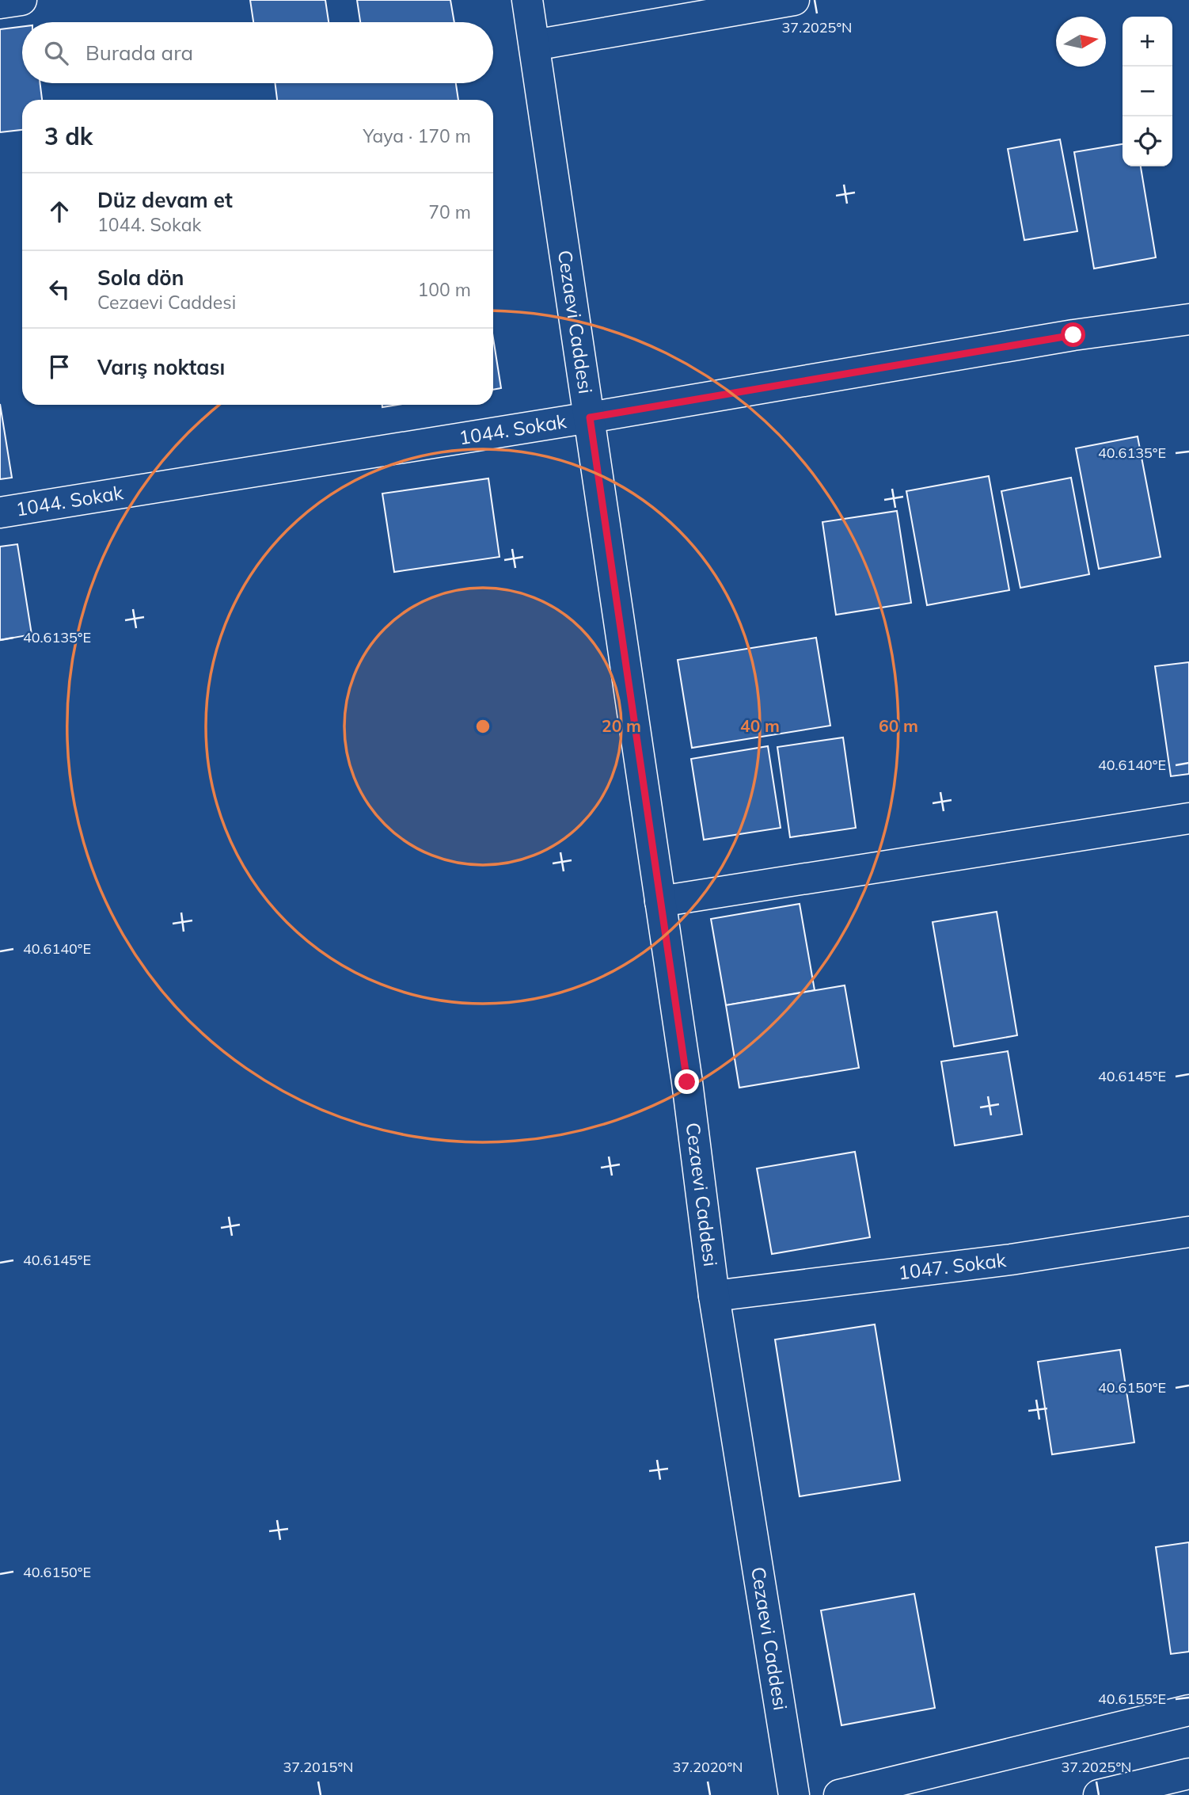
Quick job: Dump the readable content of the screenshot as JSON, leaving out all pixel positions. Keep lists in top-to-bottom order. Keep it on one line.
{"streets":{"street":["Cezaevi Caddesi","1044. Sokak","1047. Sokak"]},"crossings":[["Cezaevi Caddesi","1044. Sokak"],["Cezaevi Caddesi","1047. Sokak"]],"north":"right","page":{"map_buttons":["+","−"],"search":"Burada ara","heading":["3 dk","Yaya · 170 m"],"list":[["Düz devam et","1044. Sokak","70 m"],["Sola dön","Cezaevi Caddesi","100 m"],"Varış noktası"]},"coordinates":["37.2025°N","40.6135°E","40.6140°E","40.6145°E","40.6150°E","40.6155°E","37.2015°N","37.2020°N"],"rings":["20 m","40 m","60 m"]}
